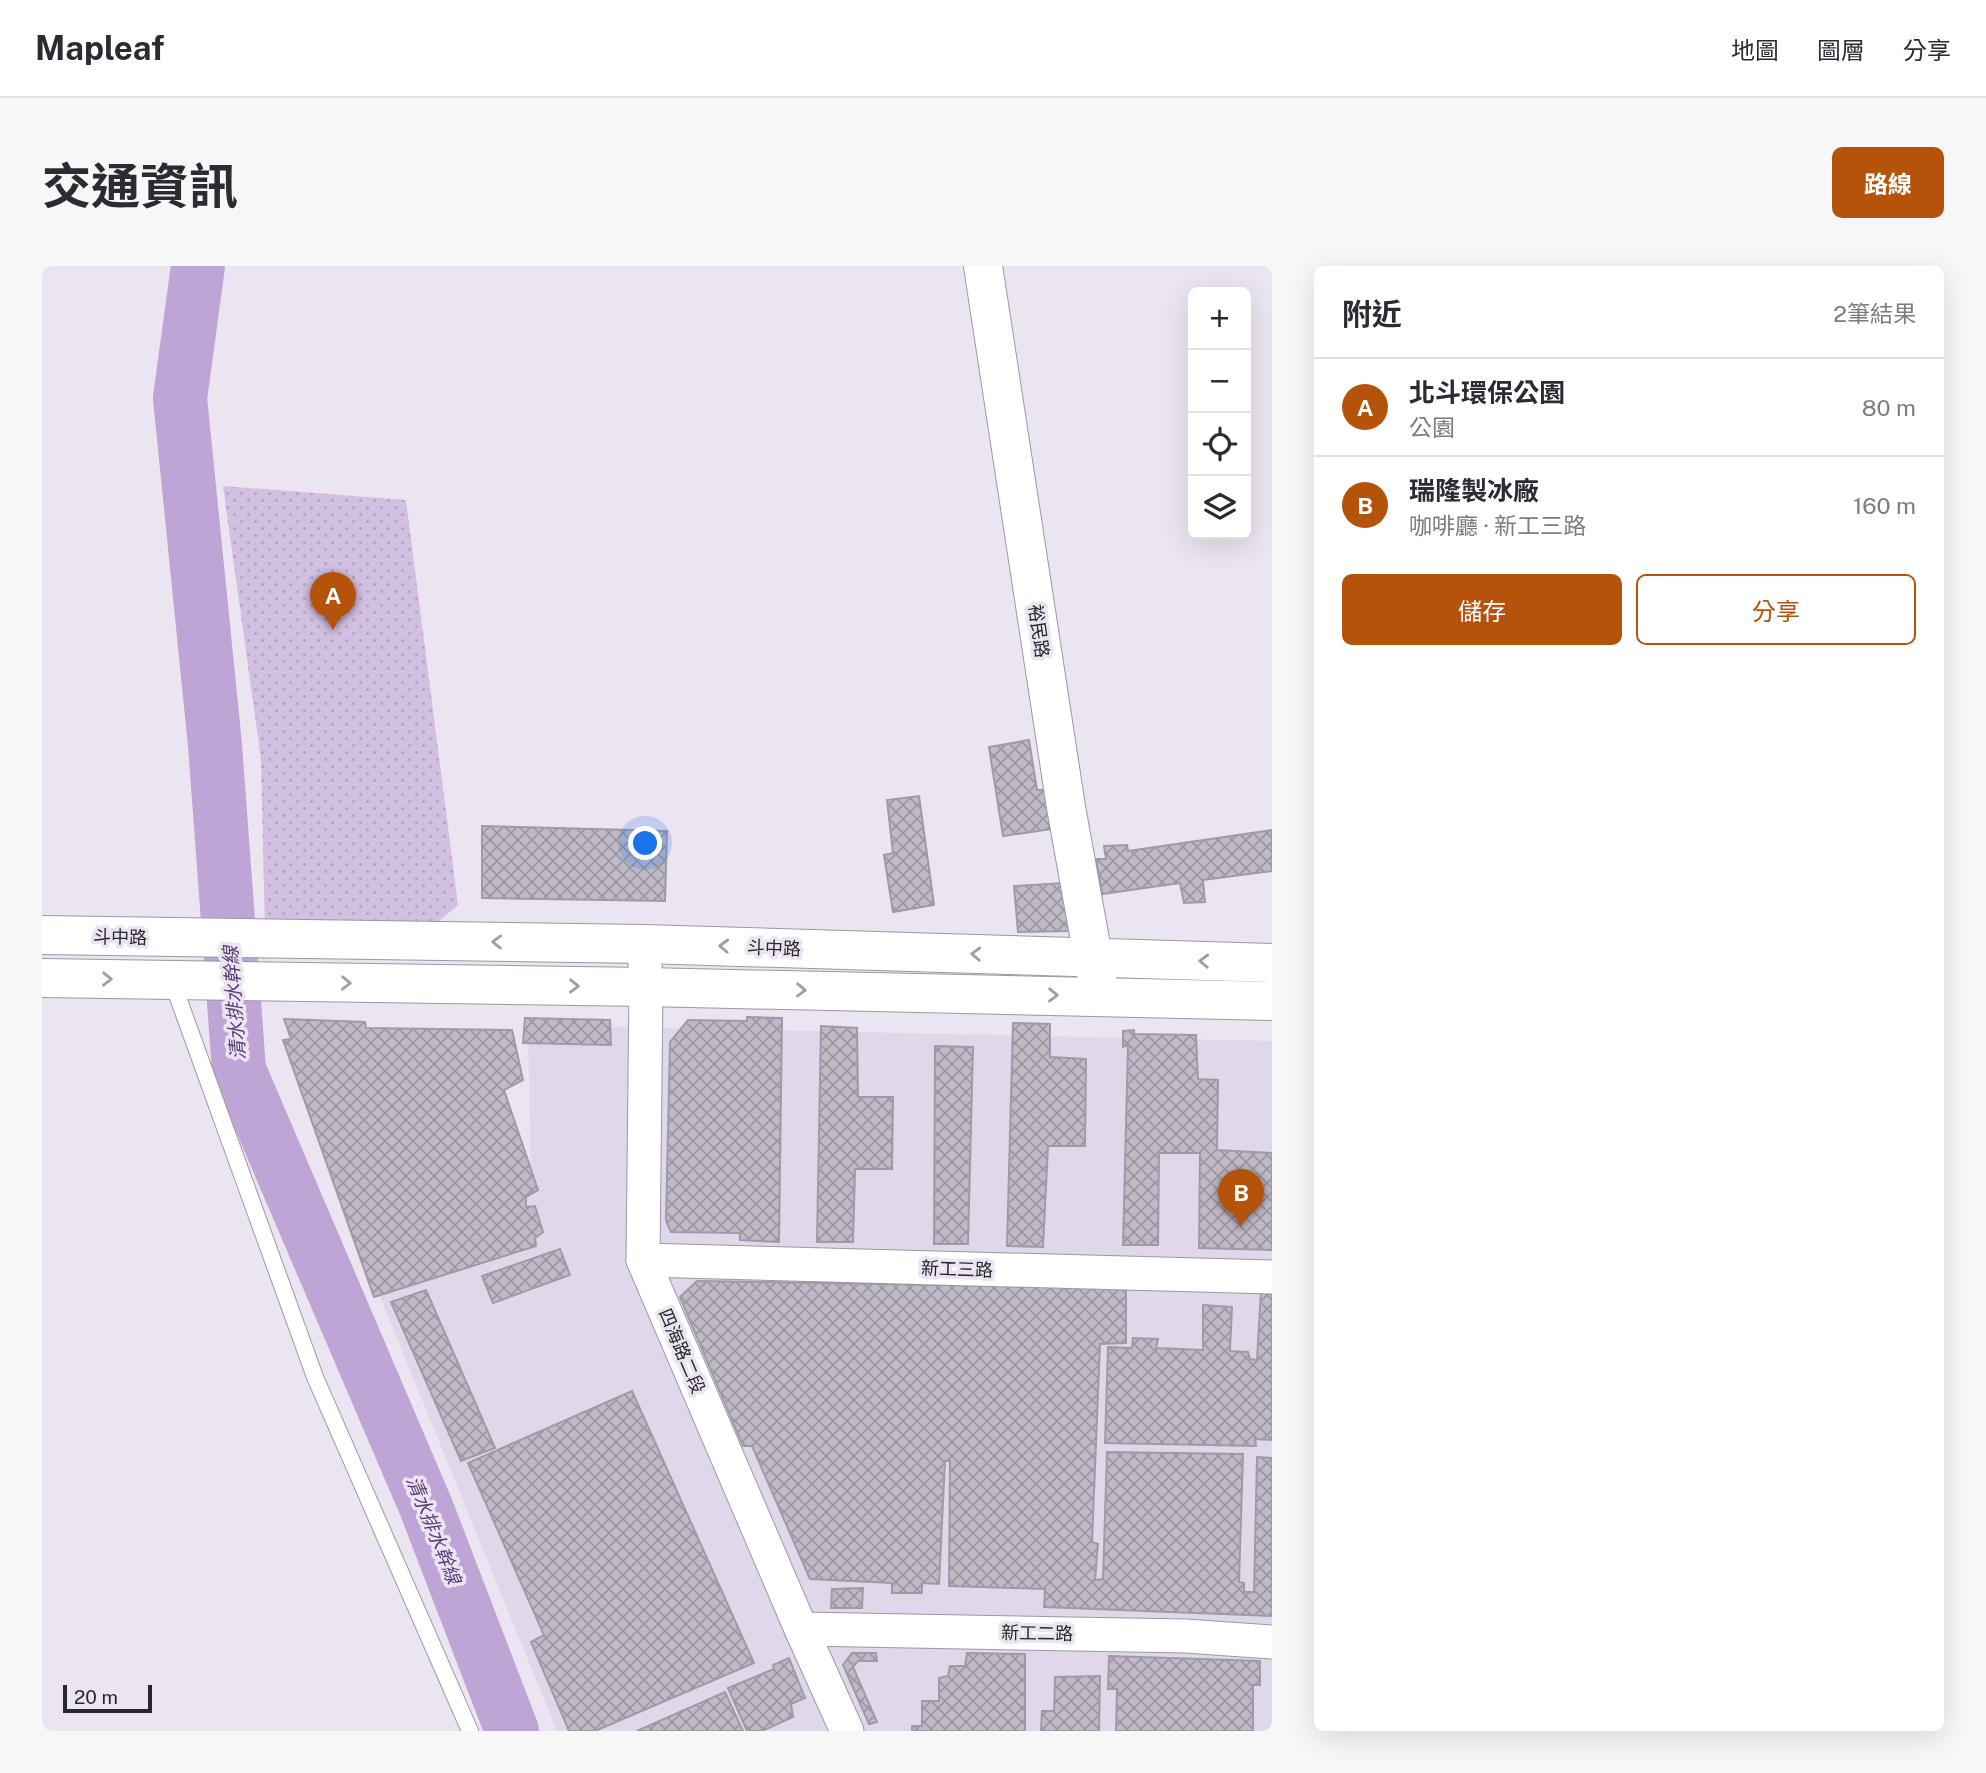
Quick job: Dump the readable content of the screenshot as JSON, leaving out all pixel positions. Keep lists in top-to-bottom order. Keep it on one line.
{"streets":{"main road":["裕民路","斗中路"],"street":["新工三路","四海路二段","新工二路"]},"crossings":[["裕民路","斗中路"],["斗中路","四海路二段"],["新工三路","四海路二段"],["四海路二段","新工二路"]],"water":["清水排水幹線"],"scale_bar":"20 m","page":{"header":"Mapleaf","nav":["地圖","圖層","分享"],"title":"交通資訊","buttons":["路線",["儲存","分享"]],"heading":["附近","2筆結果"],"map_buttons":["+","−"],"list":[{"mark":"A","name":"北斗環保公園","note":"公園","value":"80 m"},{"mark":"B","name":"瑞隆製冰廠","note":"咖啡廳 · 新工三路","value":"160 m"}],"pins":["A","B"],"scale":"20 m"}}
